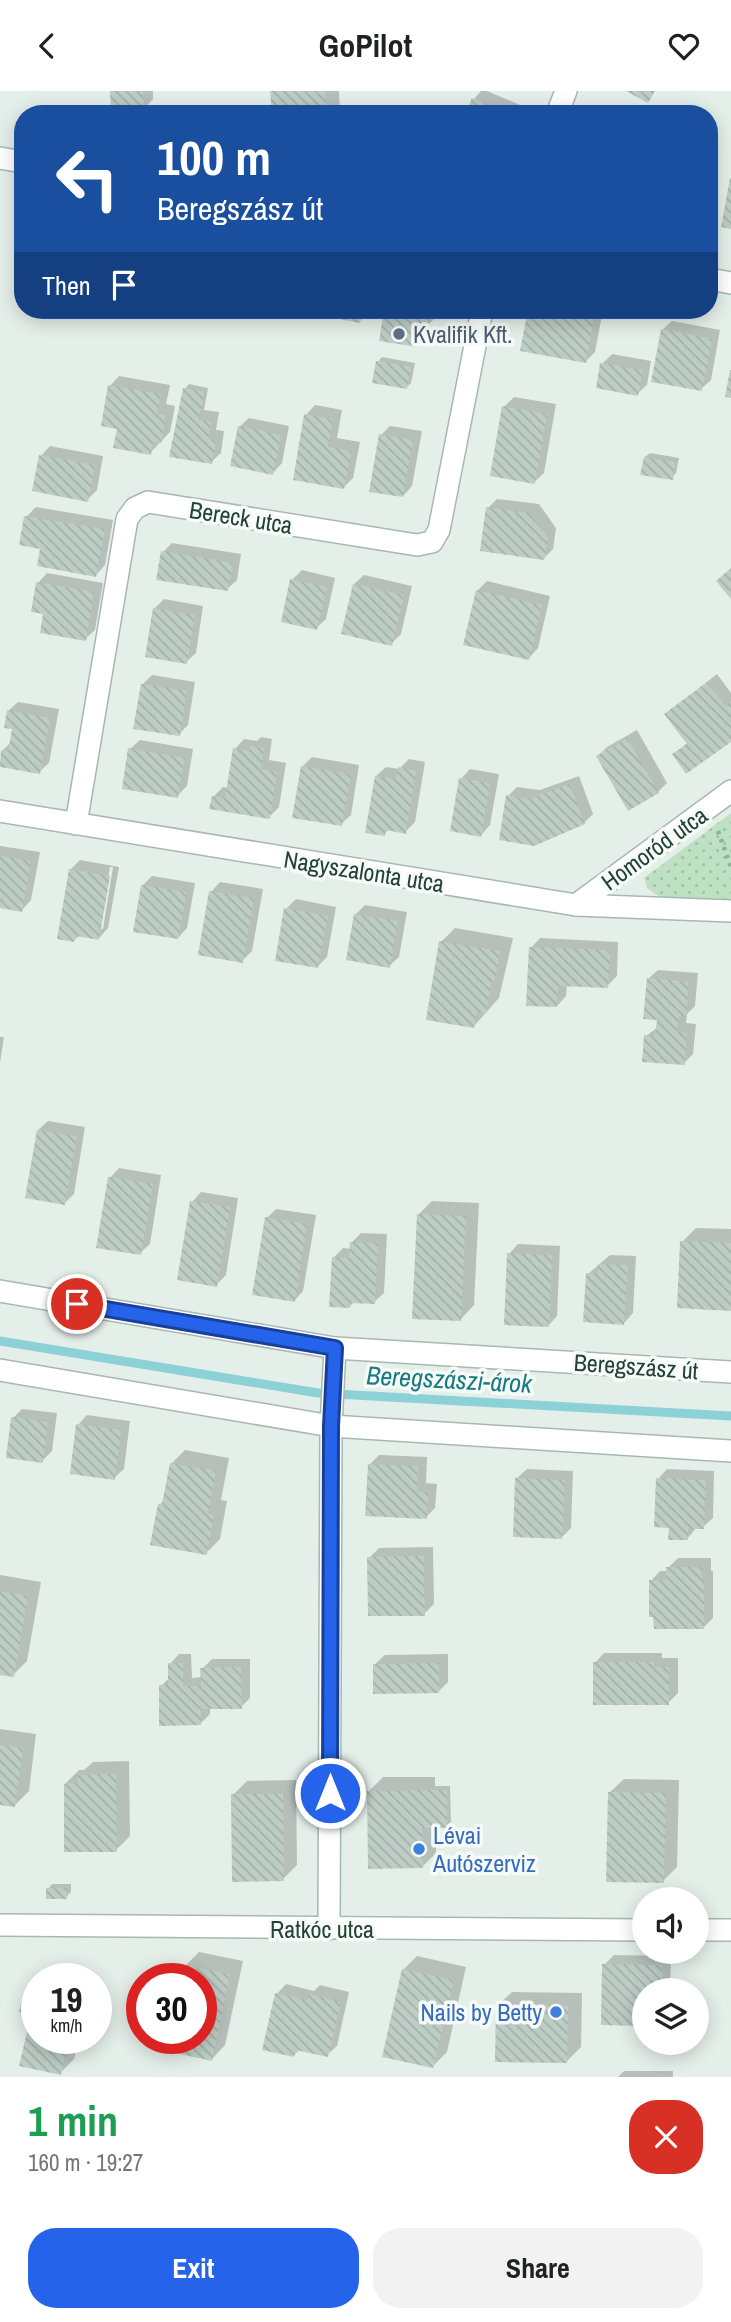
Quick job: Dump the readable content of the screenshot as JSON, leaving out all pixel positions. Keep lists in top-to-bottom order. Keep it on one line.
{"streets":{"street":["Bereck utca","Homoród utca","Nagyszalonta utca","Beregszász út","Ratkóc utca"]},"crossings":[["Bereck utca","Nagyszalonta utca"],["Homoród utca","Nagyszalonta utca"]],"water":["Beregszászi-árok"],"places":["Kvalifik Kft.","Lévai Autószerviz","Nails by Betty"],"page":{"header":"GoPilot","turn":["100 m","Beregszász út"],"then":"Then","speed":"19 km/h","limit":"30","heading":["1 min","160 m · 19:27"],"buttons":["Exit","Share"]}}
